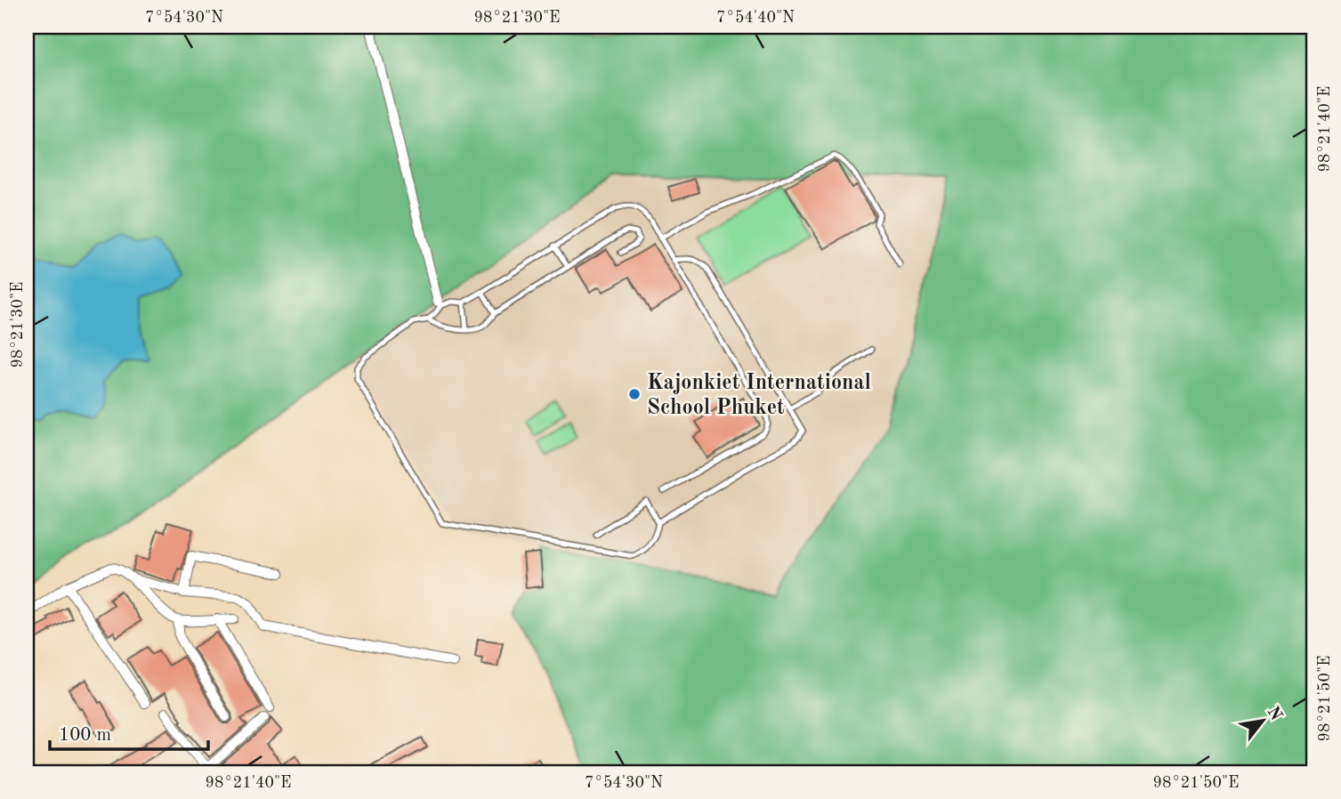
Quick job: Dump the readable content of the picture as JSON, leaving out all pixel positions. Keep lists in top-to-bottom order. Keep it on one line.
{"places":["Kajonkiet International School Phuket"],"scale_bar":"100 m","north":"top right","coordinates":["7°54'30\"N","98°21'30\"E","7°54'40\"N","98°21'40\"E","98°21'50\"E"]}
